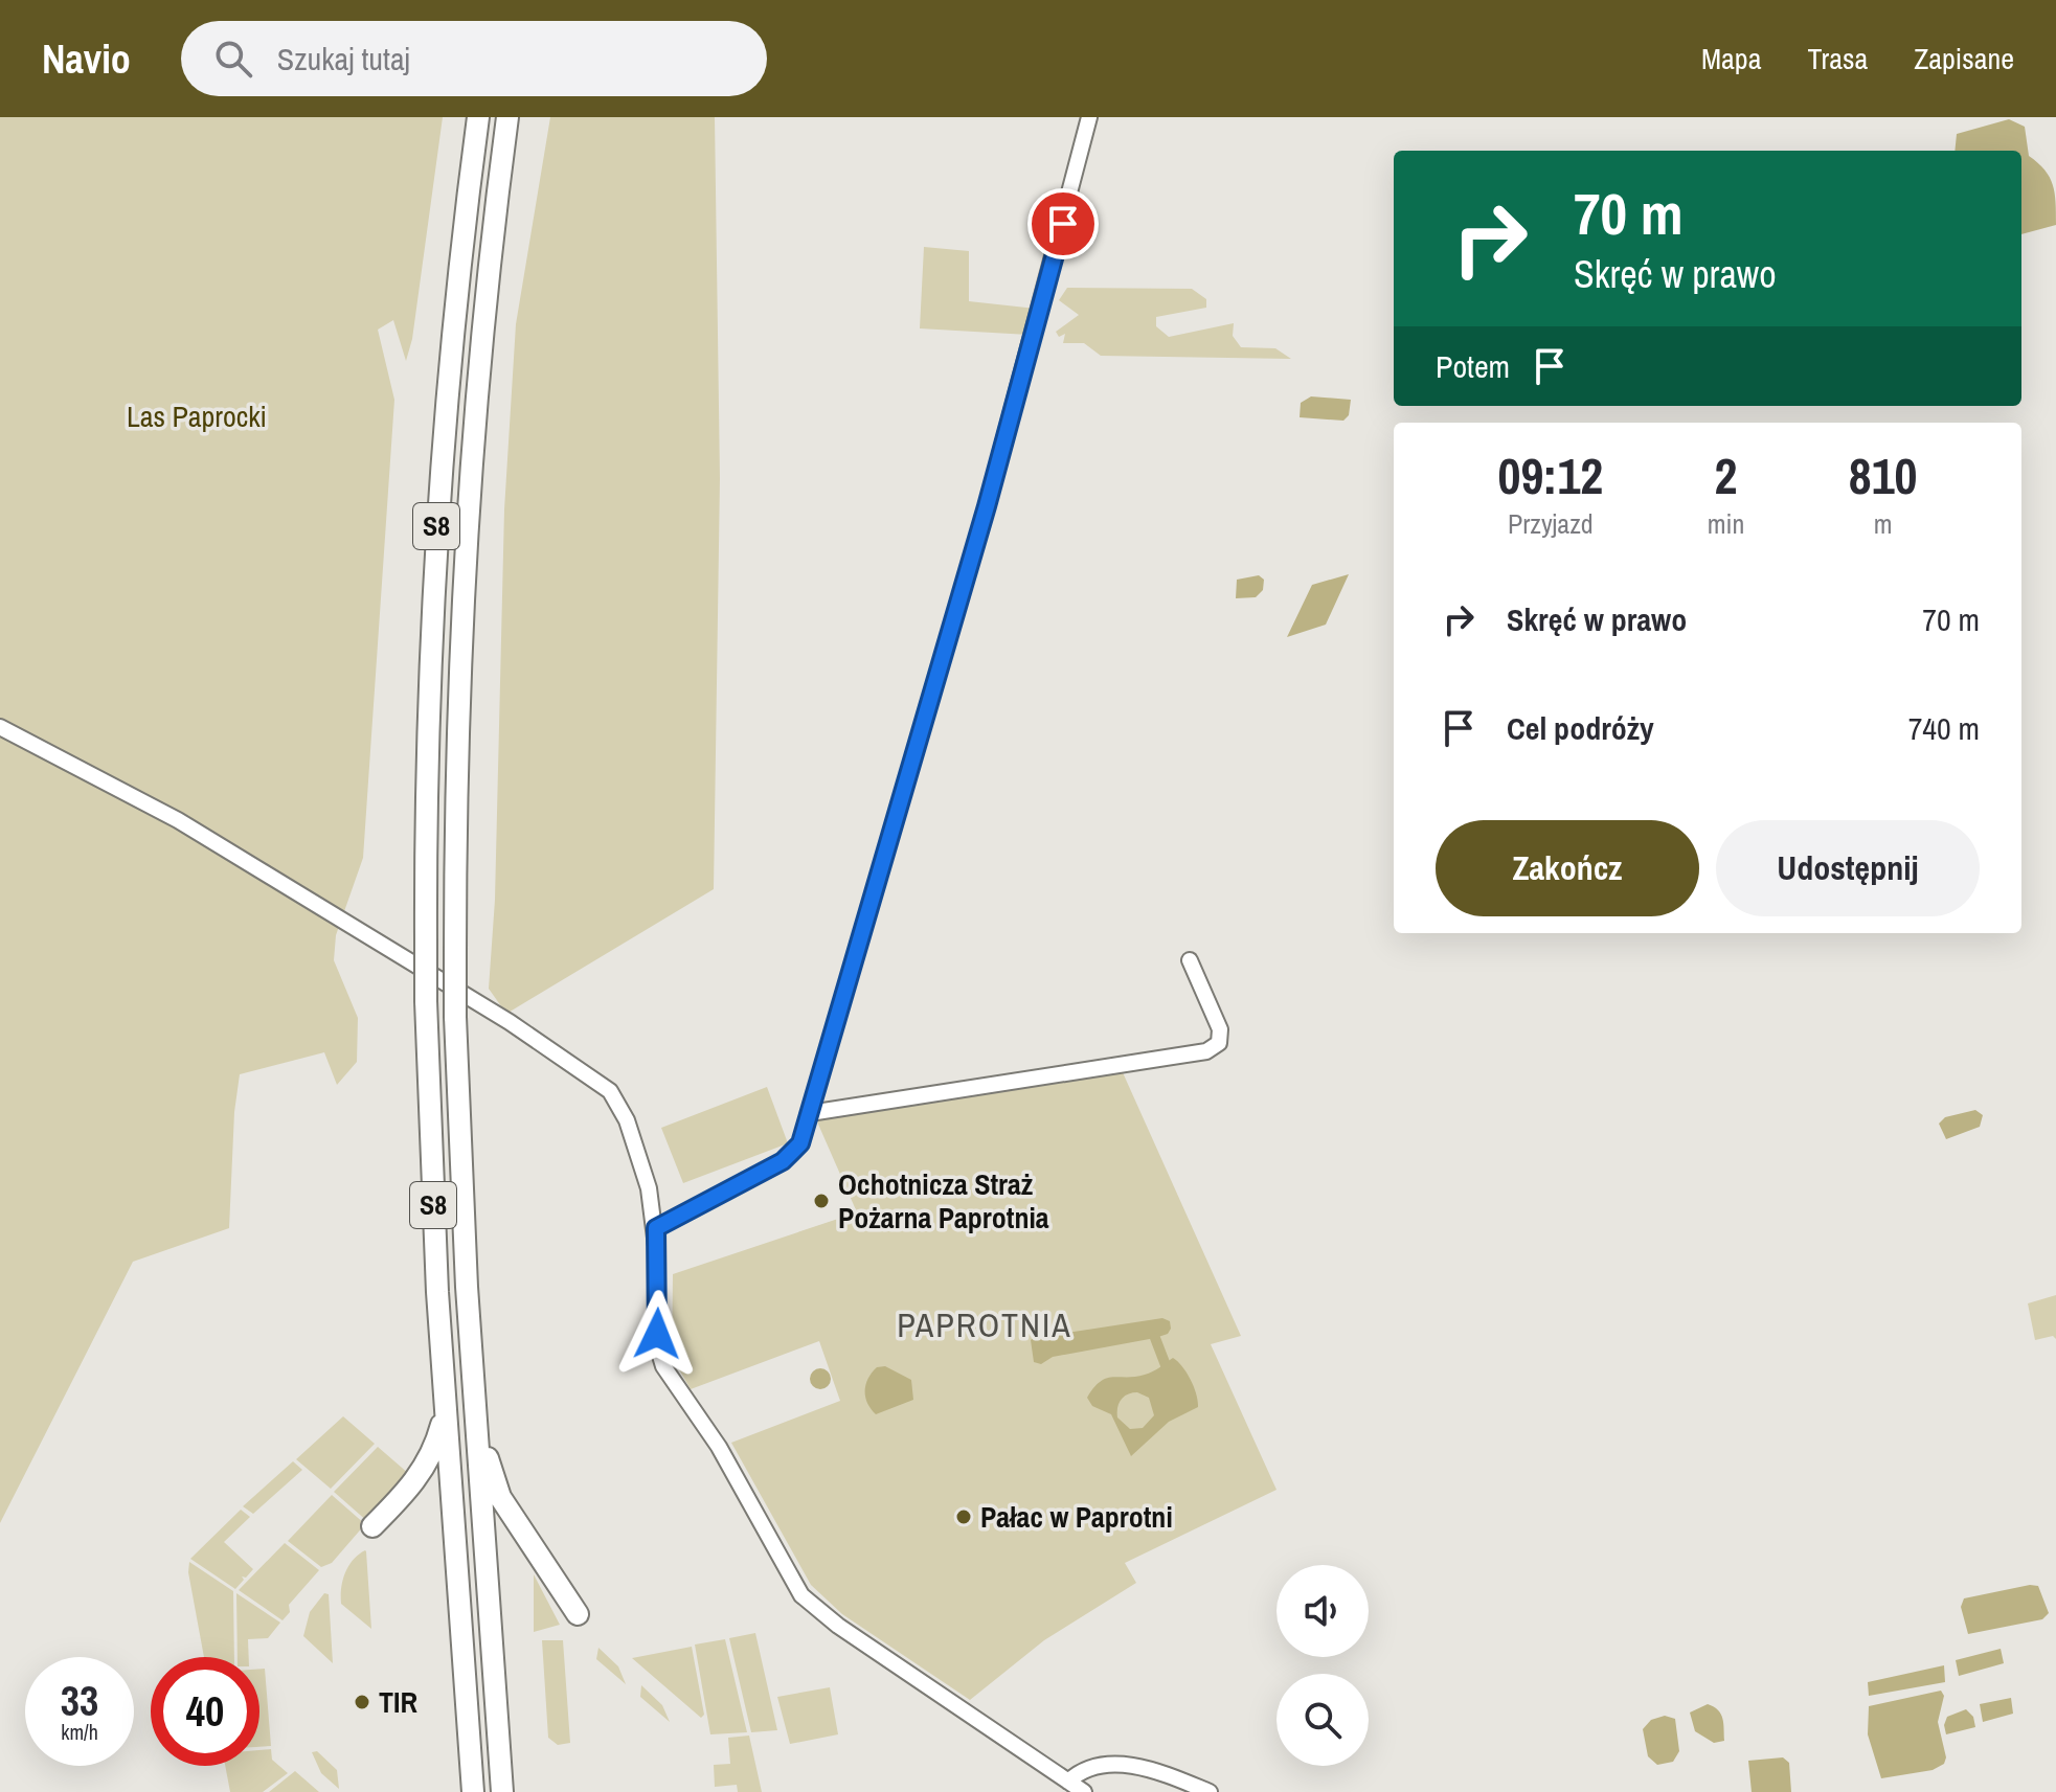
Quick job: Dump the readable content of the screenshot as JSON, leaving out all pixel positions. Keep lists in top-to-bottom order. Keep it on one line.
{"streets":{"highway":["S8"]},"districts":["PAPROTNIA"],"parks":["Las Paprocki"],"places":["Ochotnicza Straż Pożarna Paprotnia","Pałac w Paprotni","TIR"],"page":{"header":"Navio","search":"Szukaj tutaj","nav":["Mapa","Trasa","Zapisane"],"turn":["70 m","Skręć w prawo"],"then":"Potem","eta":["09:12","Przyjazd","2","min","810","m"],"list":[{"name":"Skręć w prawo","value":"70 m"},{"name":"Cel podróży","value":"740 m"}],"buttons":["Zakończ","Udostępnij"],"speed":"33 km/h","limit":"40"}}
